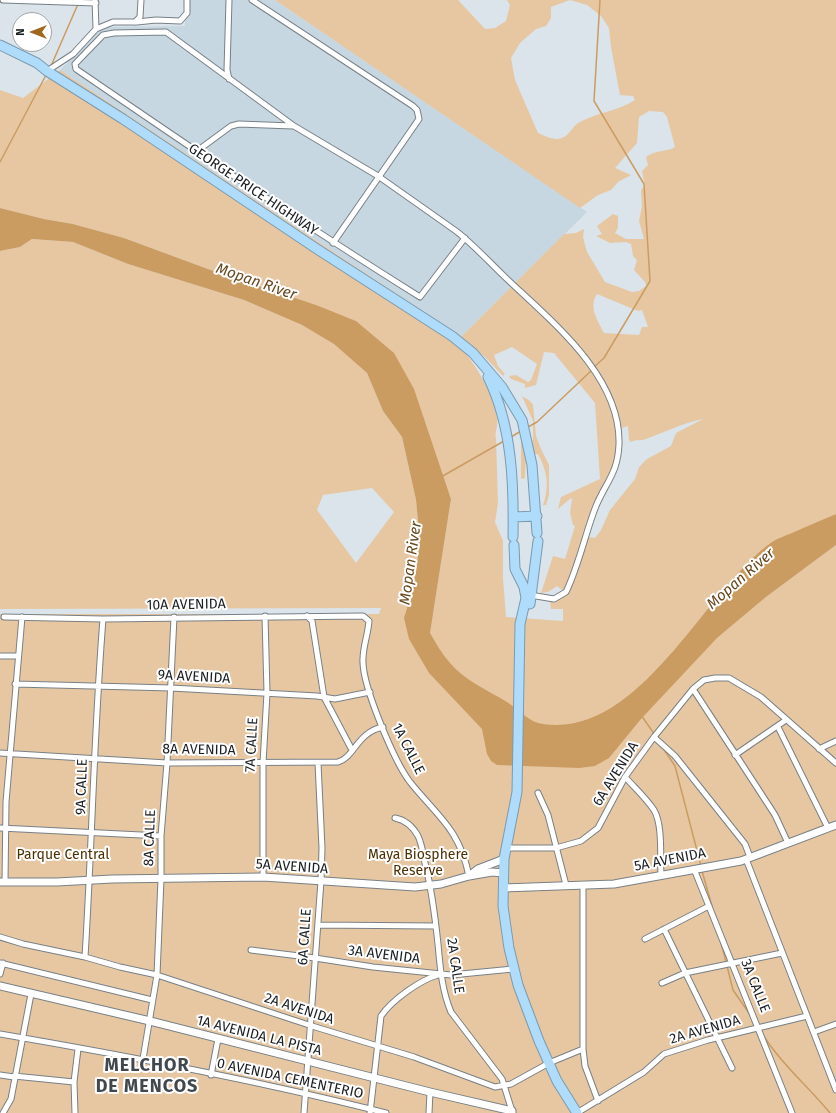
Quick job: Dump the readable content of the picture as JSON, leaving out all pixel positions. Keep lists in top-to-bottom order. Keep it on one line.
{"streets":{"highway":["GEORGE PRICE HIGHWAY"],"street":["10A AVENIDA","9A AVENIDA","7A CALLE","1A CALLE","8A AVENIDA","6A AVENIDA","9A CALLE","8A CALLE","5A AVENIDA","6A CALLE","3A AVENIDA","2A CALLE","3A CALLE","2A AVENIDA","1A AVENIDA LA PISTA","0 AVENIDA CEMENTERIO"]},"crossings":[["GEORGE PRICE HIGHWAY","6A AVENIDA"],["GEORGE PRICE HIGHWAY","5A AVENIDA"],["GEORGE PRICE HIGHWAY","3A AVENIDA"],["GEORGE PRICE HIGHWAY","2A AVENIDA"],["10A AVENIDA","7A CALLE"],["10A AVENIDA","1A CALLE"],["10A AVENIDA","9A CALLE"],["10A AVENIDA","8A CALLE"],["9A AVENIDA","7A CALLE"],["9A AVENIDA","1A CALLE"],["9A AVENIDA","9A CALLE"],["9A AVENIDA","8A CALLE"],["7A CALLE","8A AVENIDA"],["7A CALLE","5A AVENIDA"],["1A CALLE","8A AVENIDA"],["1A CALLE","5A AVENIDA"],["8A AVENIDA","9A CALLE"],["8A AVENIDA","8A CALLE"],["8A AVENIDA","6A CALLE"],["9A CALLE","5A AVENIDA"],["9A CALLE","2A AVENIDA"],["8A CALLE","5A AVENIDA"],["8A CALLE","2A AVENIDA"],["8A CALLE","1A AVENIDA LA PISTA"],["8A CALLE","0 AVENIDA CEMENTERIO"],["5A AVENIDA","6A CALLE"],["5A AVENIDA","2A CALLE"],["5A AVENIDA","3A CALLE"],["6A CALLE","3A AVENIDA"],["6A CALLE","2A AVENIDA"],["6A CALLE","1A AVENIDA LA PISTA"],["6A CALLE","0 AVENIDA CEMENTERIO"],["3A AVENIDA","2A CALLE"],["2A CALLE","2A AVENIDA"],["2A CALLE","1A AVENIDA LA PISTA"],["3A CALLE","2A AVENIDA"]],"districts":["MELCHOR DE MENCOS"],"water":["Mopan River"],"parks":["Parque Central","Maya Biosphere Reserve"],"north":"left"}
